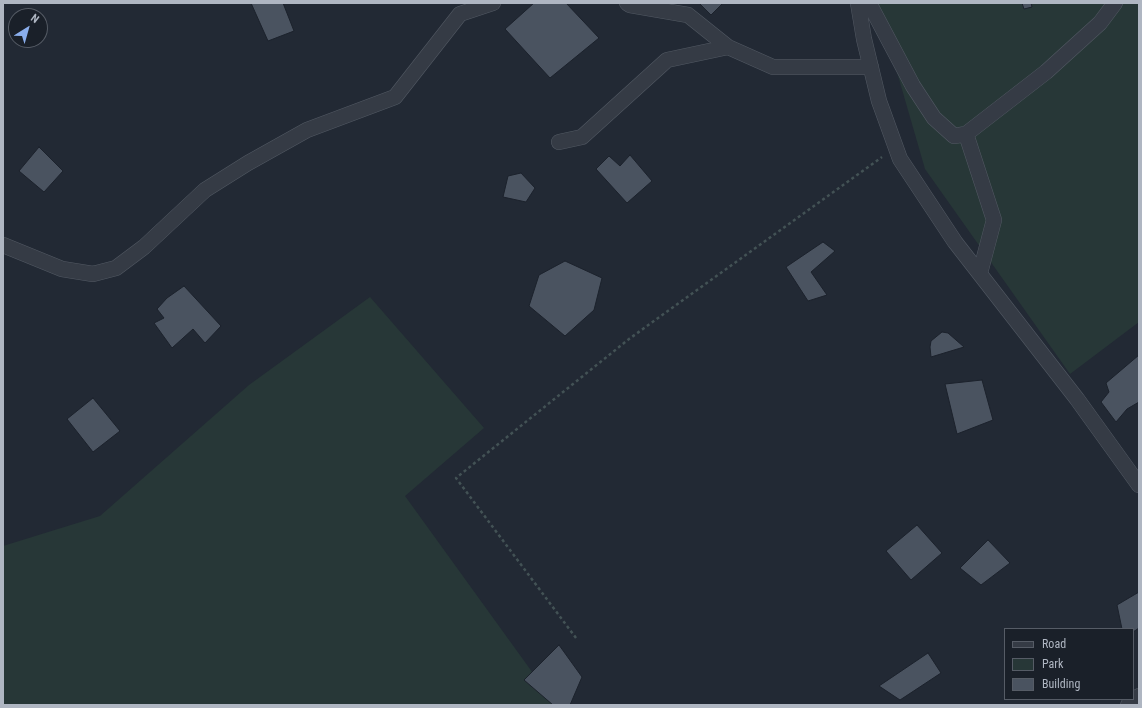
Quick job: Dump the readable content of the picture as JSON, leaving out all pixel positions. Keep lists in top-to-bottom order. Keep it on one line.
{"legend":["Road","Park","Building"],"north":"top right"}
